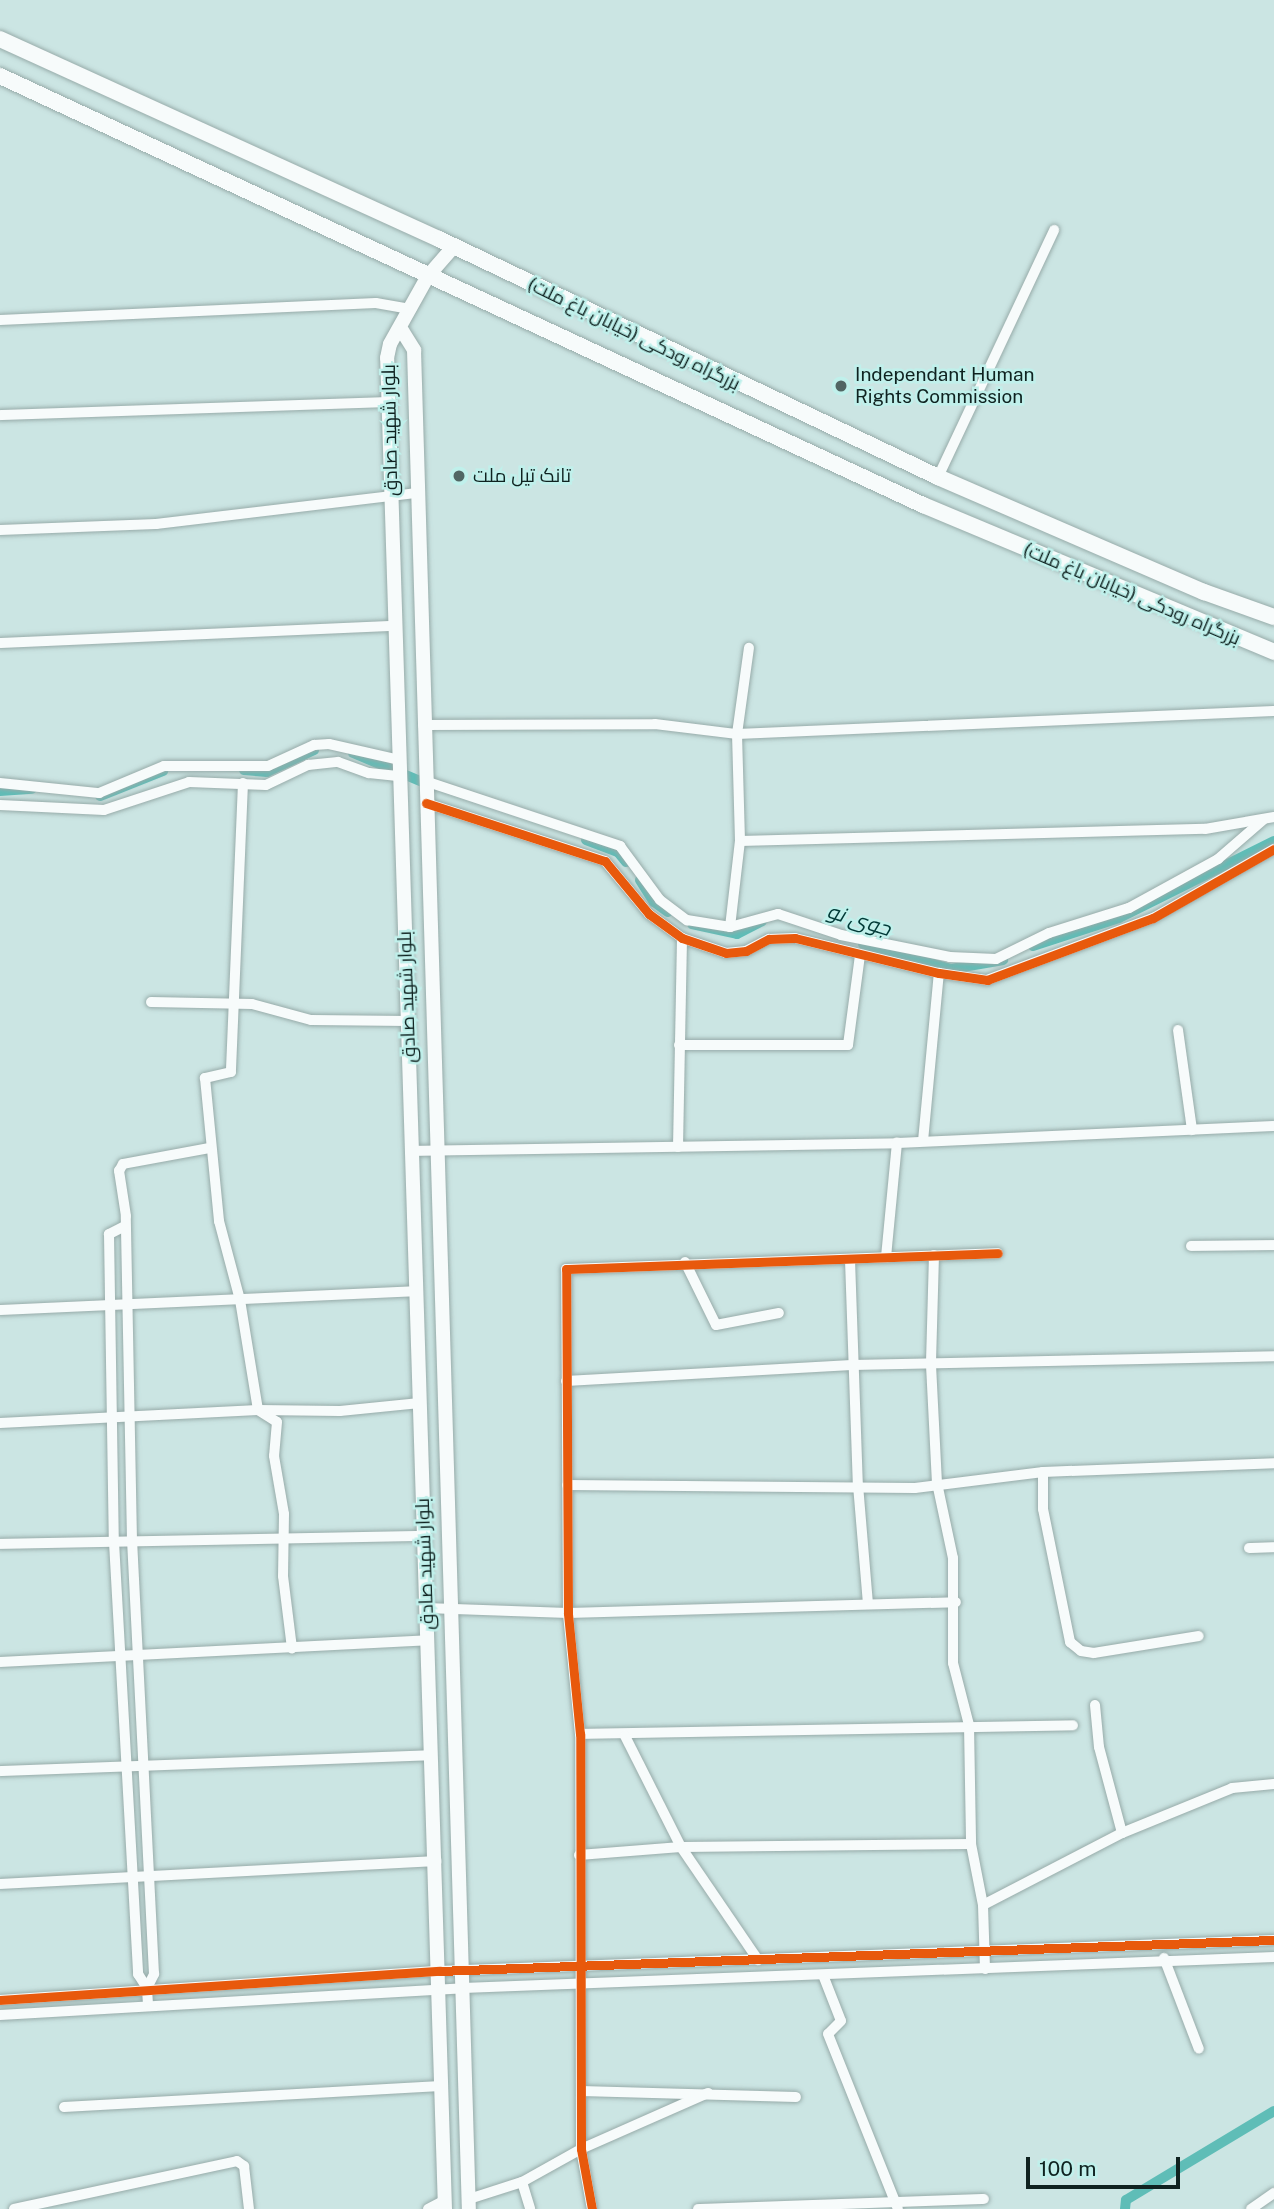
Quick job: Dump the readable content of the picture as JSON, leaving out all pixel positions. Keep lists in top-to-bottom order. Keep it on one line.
{"streets":{"highway":["بزرگراه رودکی (خیابان باغ ملت)"],"main road":["بلوار شهید صادق"]},"water":["جوی نو"],"places":["Independant Human Rights Commission","تانک تیل ملت"],"scale_bar":"100 m"}
